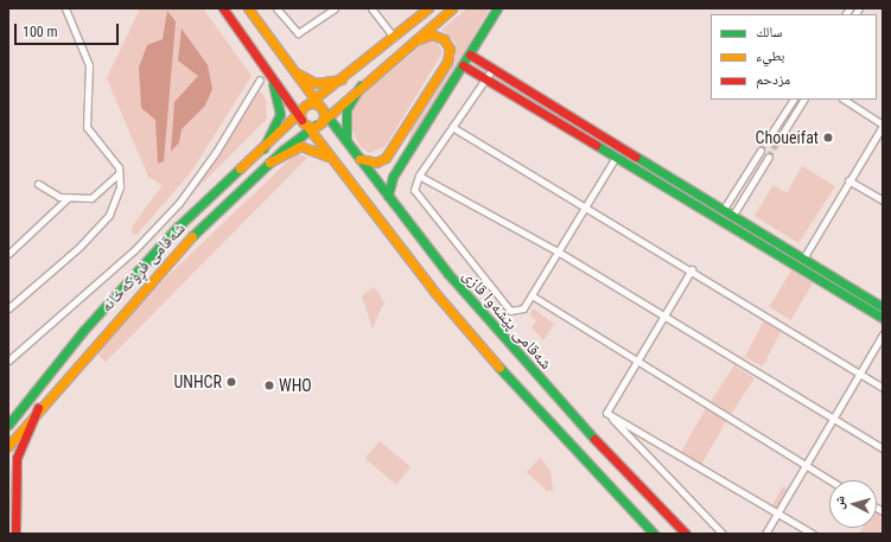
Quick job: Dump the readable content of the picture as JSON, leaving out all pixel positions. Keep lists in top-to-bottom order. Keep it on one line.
{"streets":{"main road":["شەقامی فڕۆکەخانە","شەقامی پێشەوا قازی"]},"crossings":[["شەقامی فڕۆکەخانە","شەقامی پێشەوا قازی"]],"places":["Choueifat","UNHCR","WHO"],"legend":["سالك","بطيء","مزدحم"],"scale_bar":"100 m","north":"left"}
